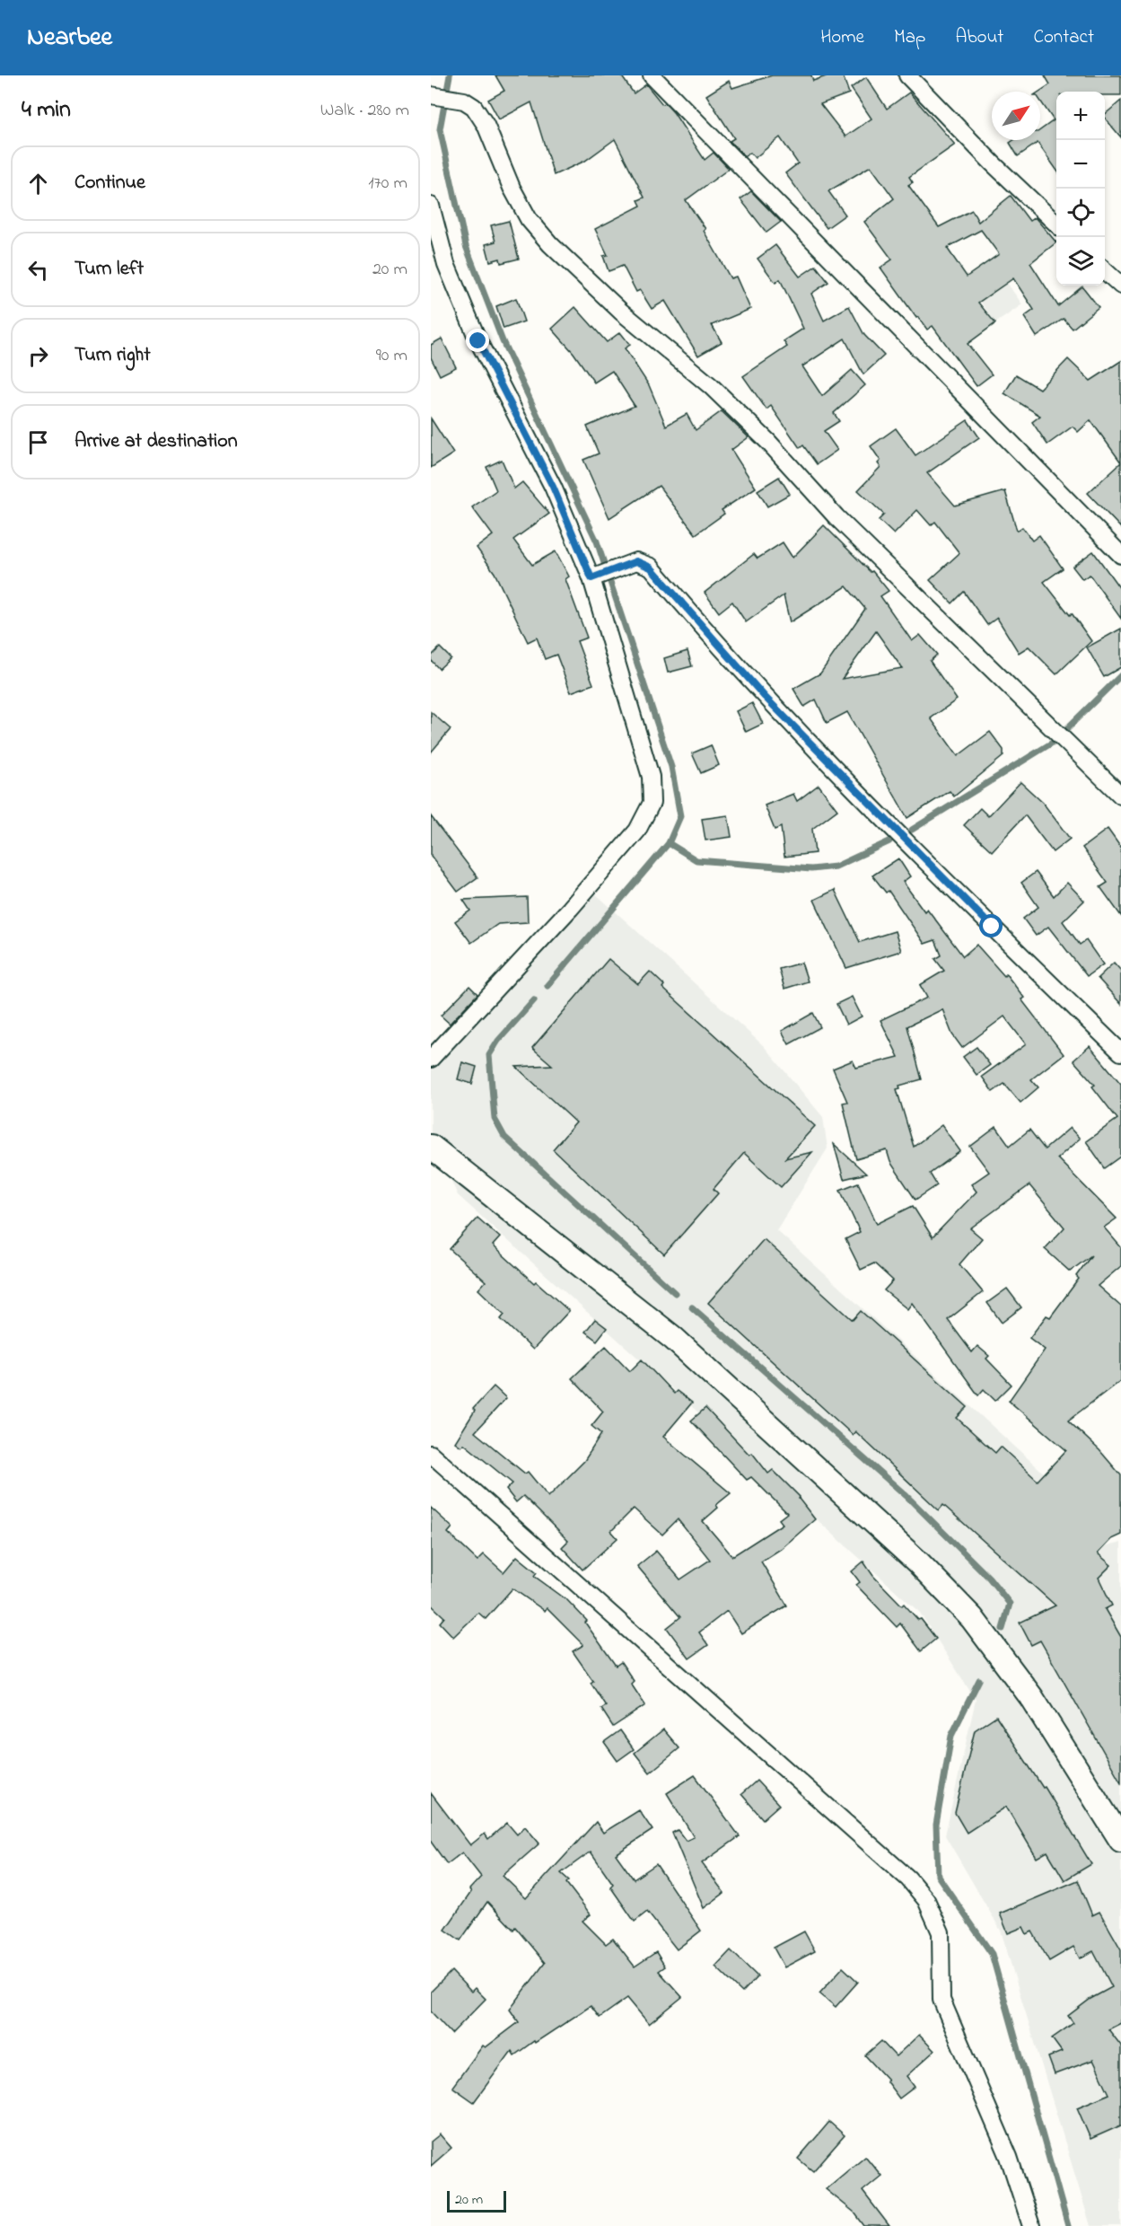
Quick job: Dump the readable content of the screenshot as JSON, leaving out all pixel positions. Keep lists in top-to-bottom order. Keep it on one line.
{"scale_bar":"20 m","north":"top right","page":{"header":"Nearbee","nav":["Home","Map","About","Contact"],"heading":["4 min","Walk · 280 m"],"map_buttons":["+","−"],"list":[["Continue","170 m"],["Turn left","20 m"],["Turn right","90 m"],"Arrive at destination"],"scale":"20 m"}}
